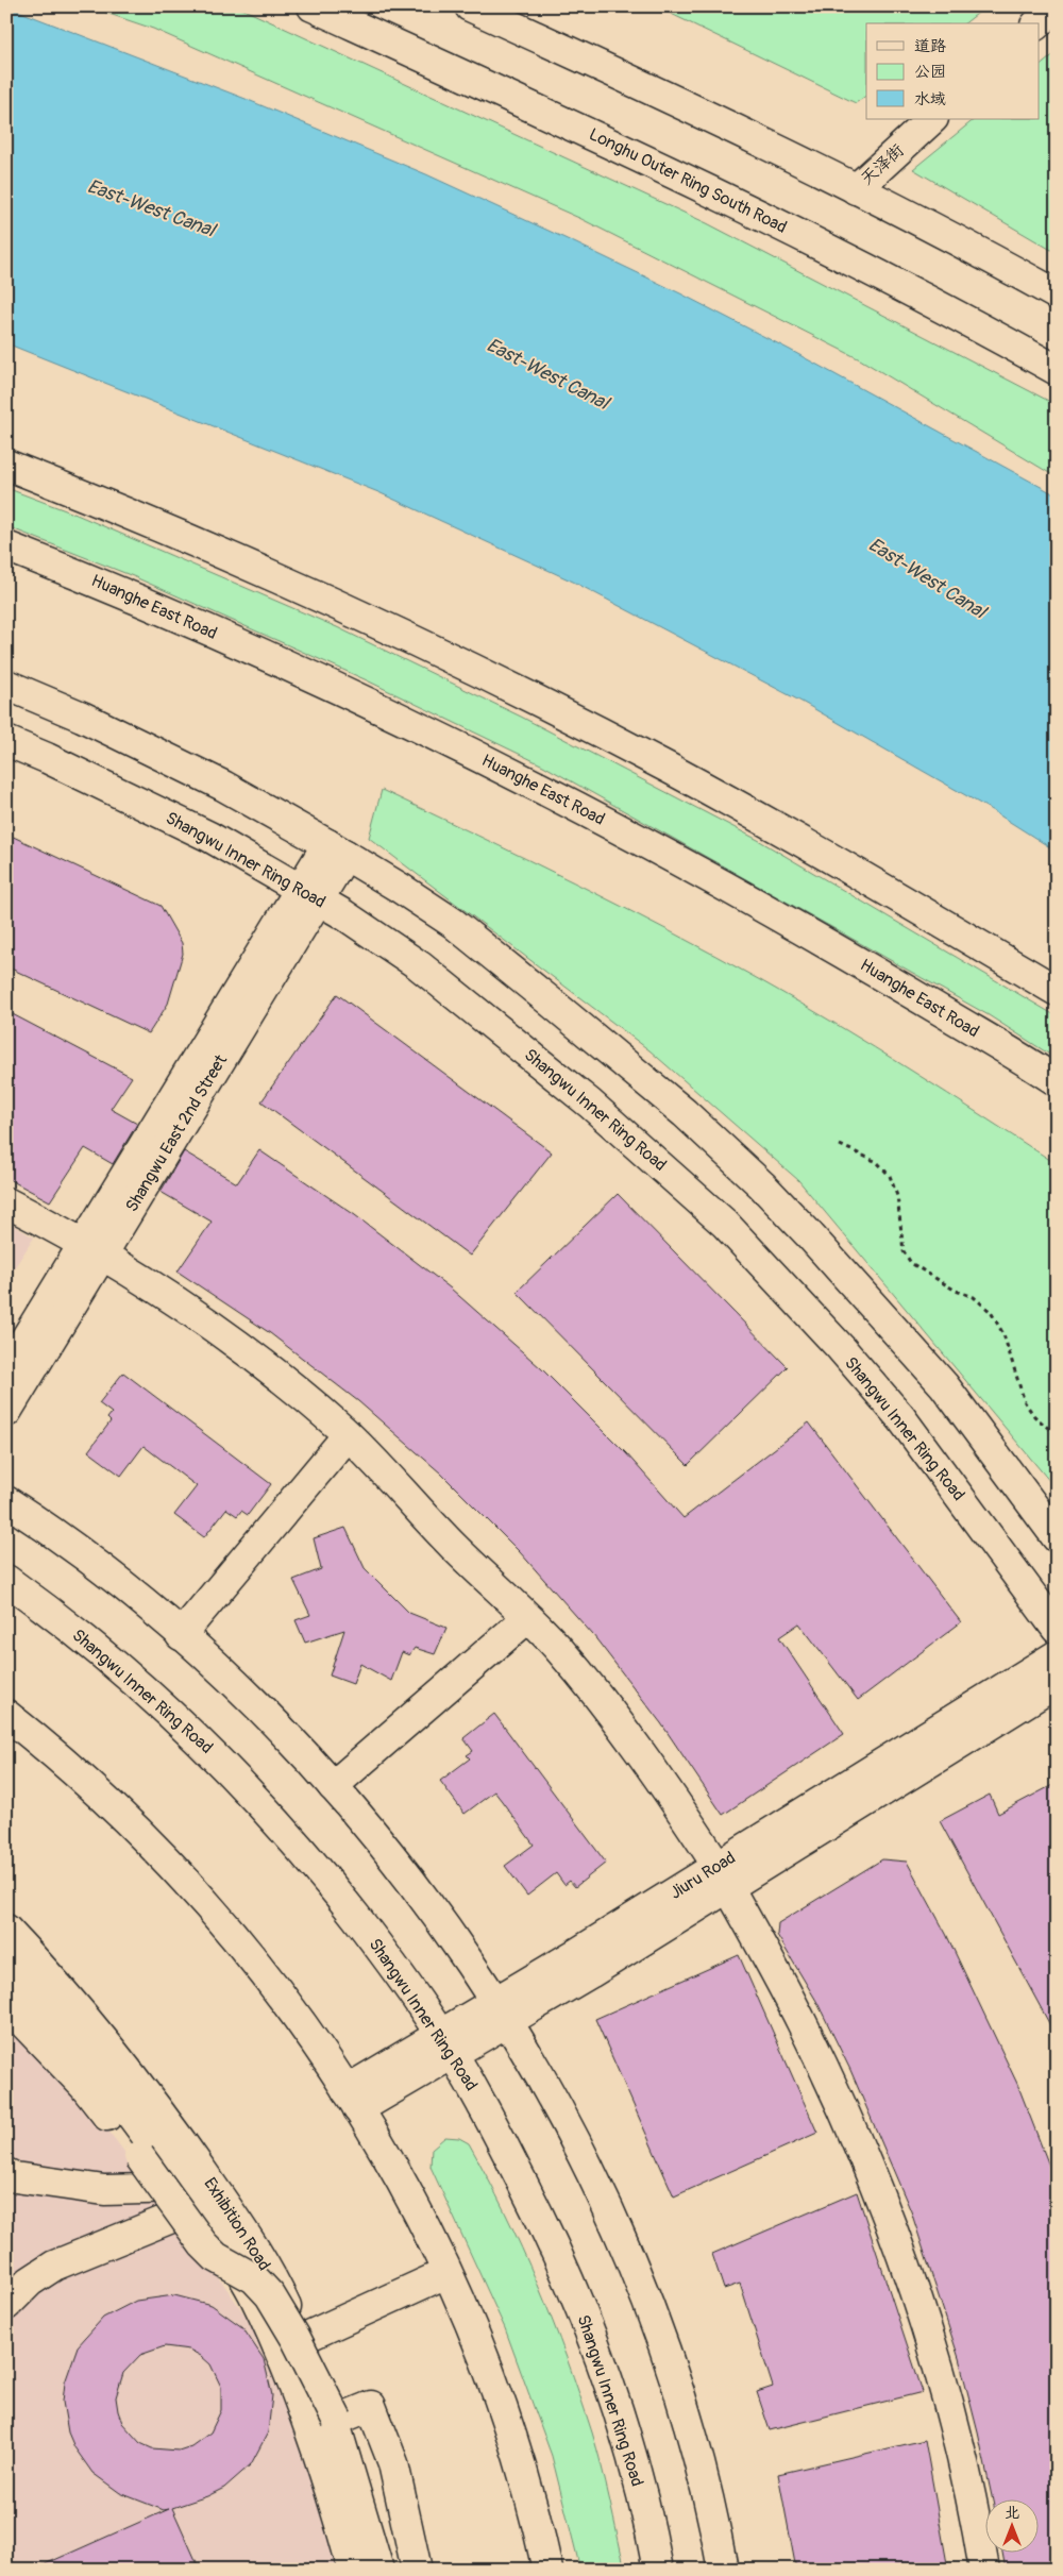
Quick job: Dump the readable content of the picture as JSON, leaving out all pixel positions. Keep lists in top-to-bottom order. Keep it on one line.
{"streets":{"street":["天泽街","Longhu Outer Ring South Road","Huanghe East Road","Shangwu Inner Ring Road","Shangwu East 2nd Street","Jiuru Road","Exhibition Road"]},"crossings":[["Shangwu Inner Ring Road","Shangwu East 2nd Street"],["Shangwu Inner Ring Road","Jiuru Road"]],"water":["East-West Canal"],"legend":["道路","公园","水域"],"north":"top"}
